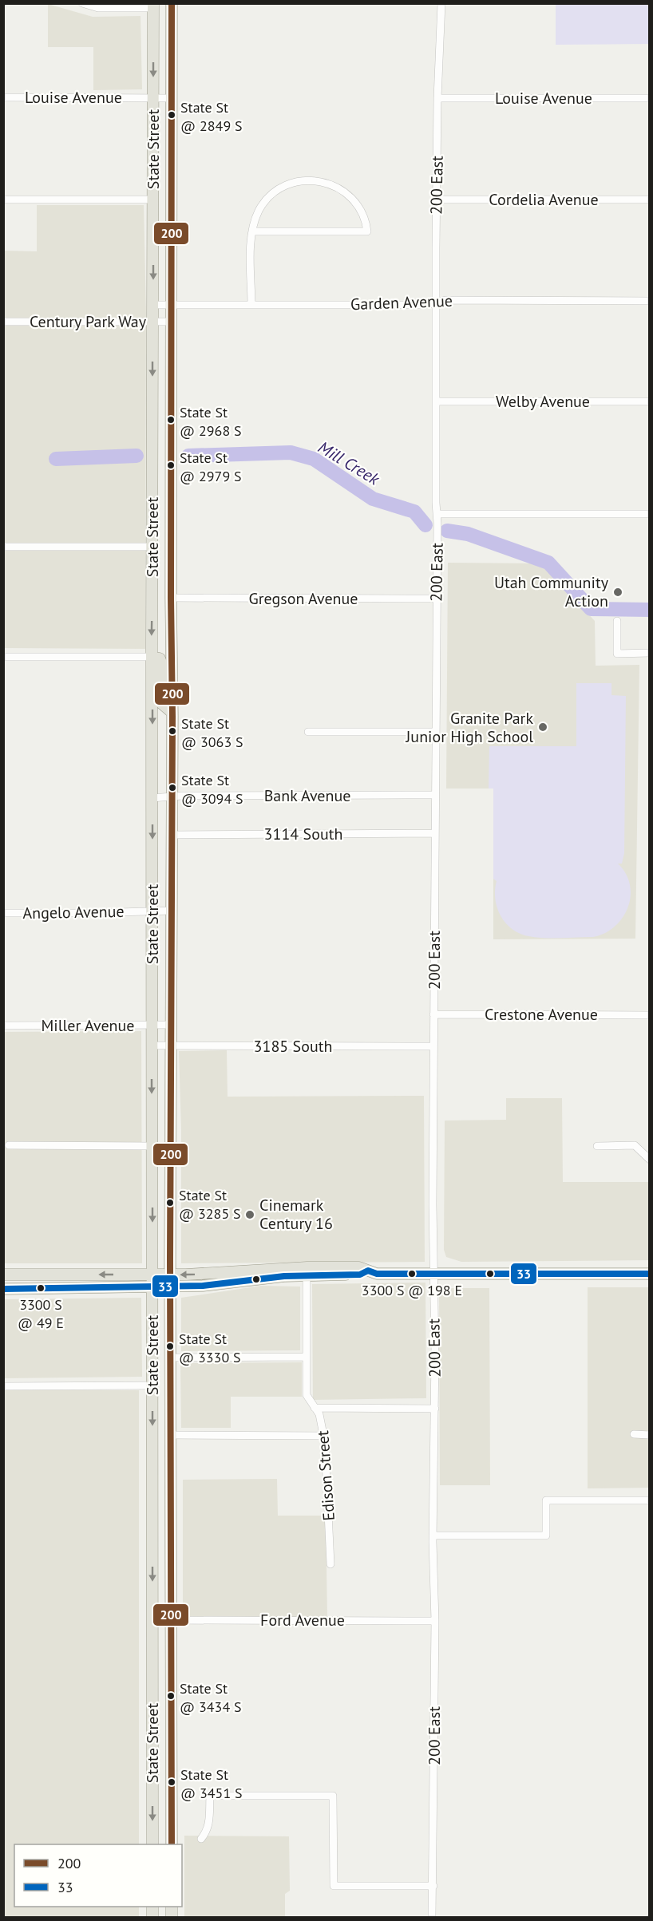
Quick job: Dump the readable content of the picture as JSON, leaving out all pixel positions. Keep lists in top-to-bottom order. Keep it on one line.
{"streets":{"main road":["State Street"],"street":["Louise Avenue","200 East","Cordelia Avenue","Garden Avenue","Century Park Way","Welby Avenue","Gregson Avenue","Bank Avenue","3114 South","Angelo Avenue","Crestone Avenue","Miller Avenue","3185 South","Edison Street","Ford Avenue"]},"crossings":[["Louise Avenue","State Street"],["Louise Avenue","200 East"],["State Street","Garden Avenue"],["State Street","Century Park Way"],["State Street","Gregson Avenue"],["State Street","Bank Avenue"],["State Street","3114 South"],["State Street","Angelo Avenue"],["State Street","Miller Avenue"],["State Street","3185 South"],["State Street","Ford Avenue"],["200 East","Cordelia Avenue"],["200 East","Garden Avenue"],["200 East","Welby Avenue"],["200 East","Gregson Avenue"],["200 East","Bank Avenue"],["200 East","3114 South"],["200 East","Crestone Avenue"],["200 East","3185 South"],["200 East","Ford Avenue"]],"water":["Mill Creek"],"places":["State St @ 2849 S","State St @ 2968 S","State St @ 2979 S","Utah Community Action","Granite Park Junior High School","State St @ 3063 S","State St @ 3094 S","State St @ 3285 S","Cinemark Century 16","3300 S @ 198 E","3300 S @ 49 E","State St @ 3330 S","State St @ 3434 S","State St @ 3451 S"],"lines":["transit line 200","transit line 33"],"legend":["200","33"]}
